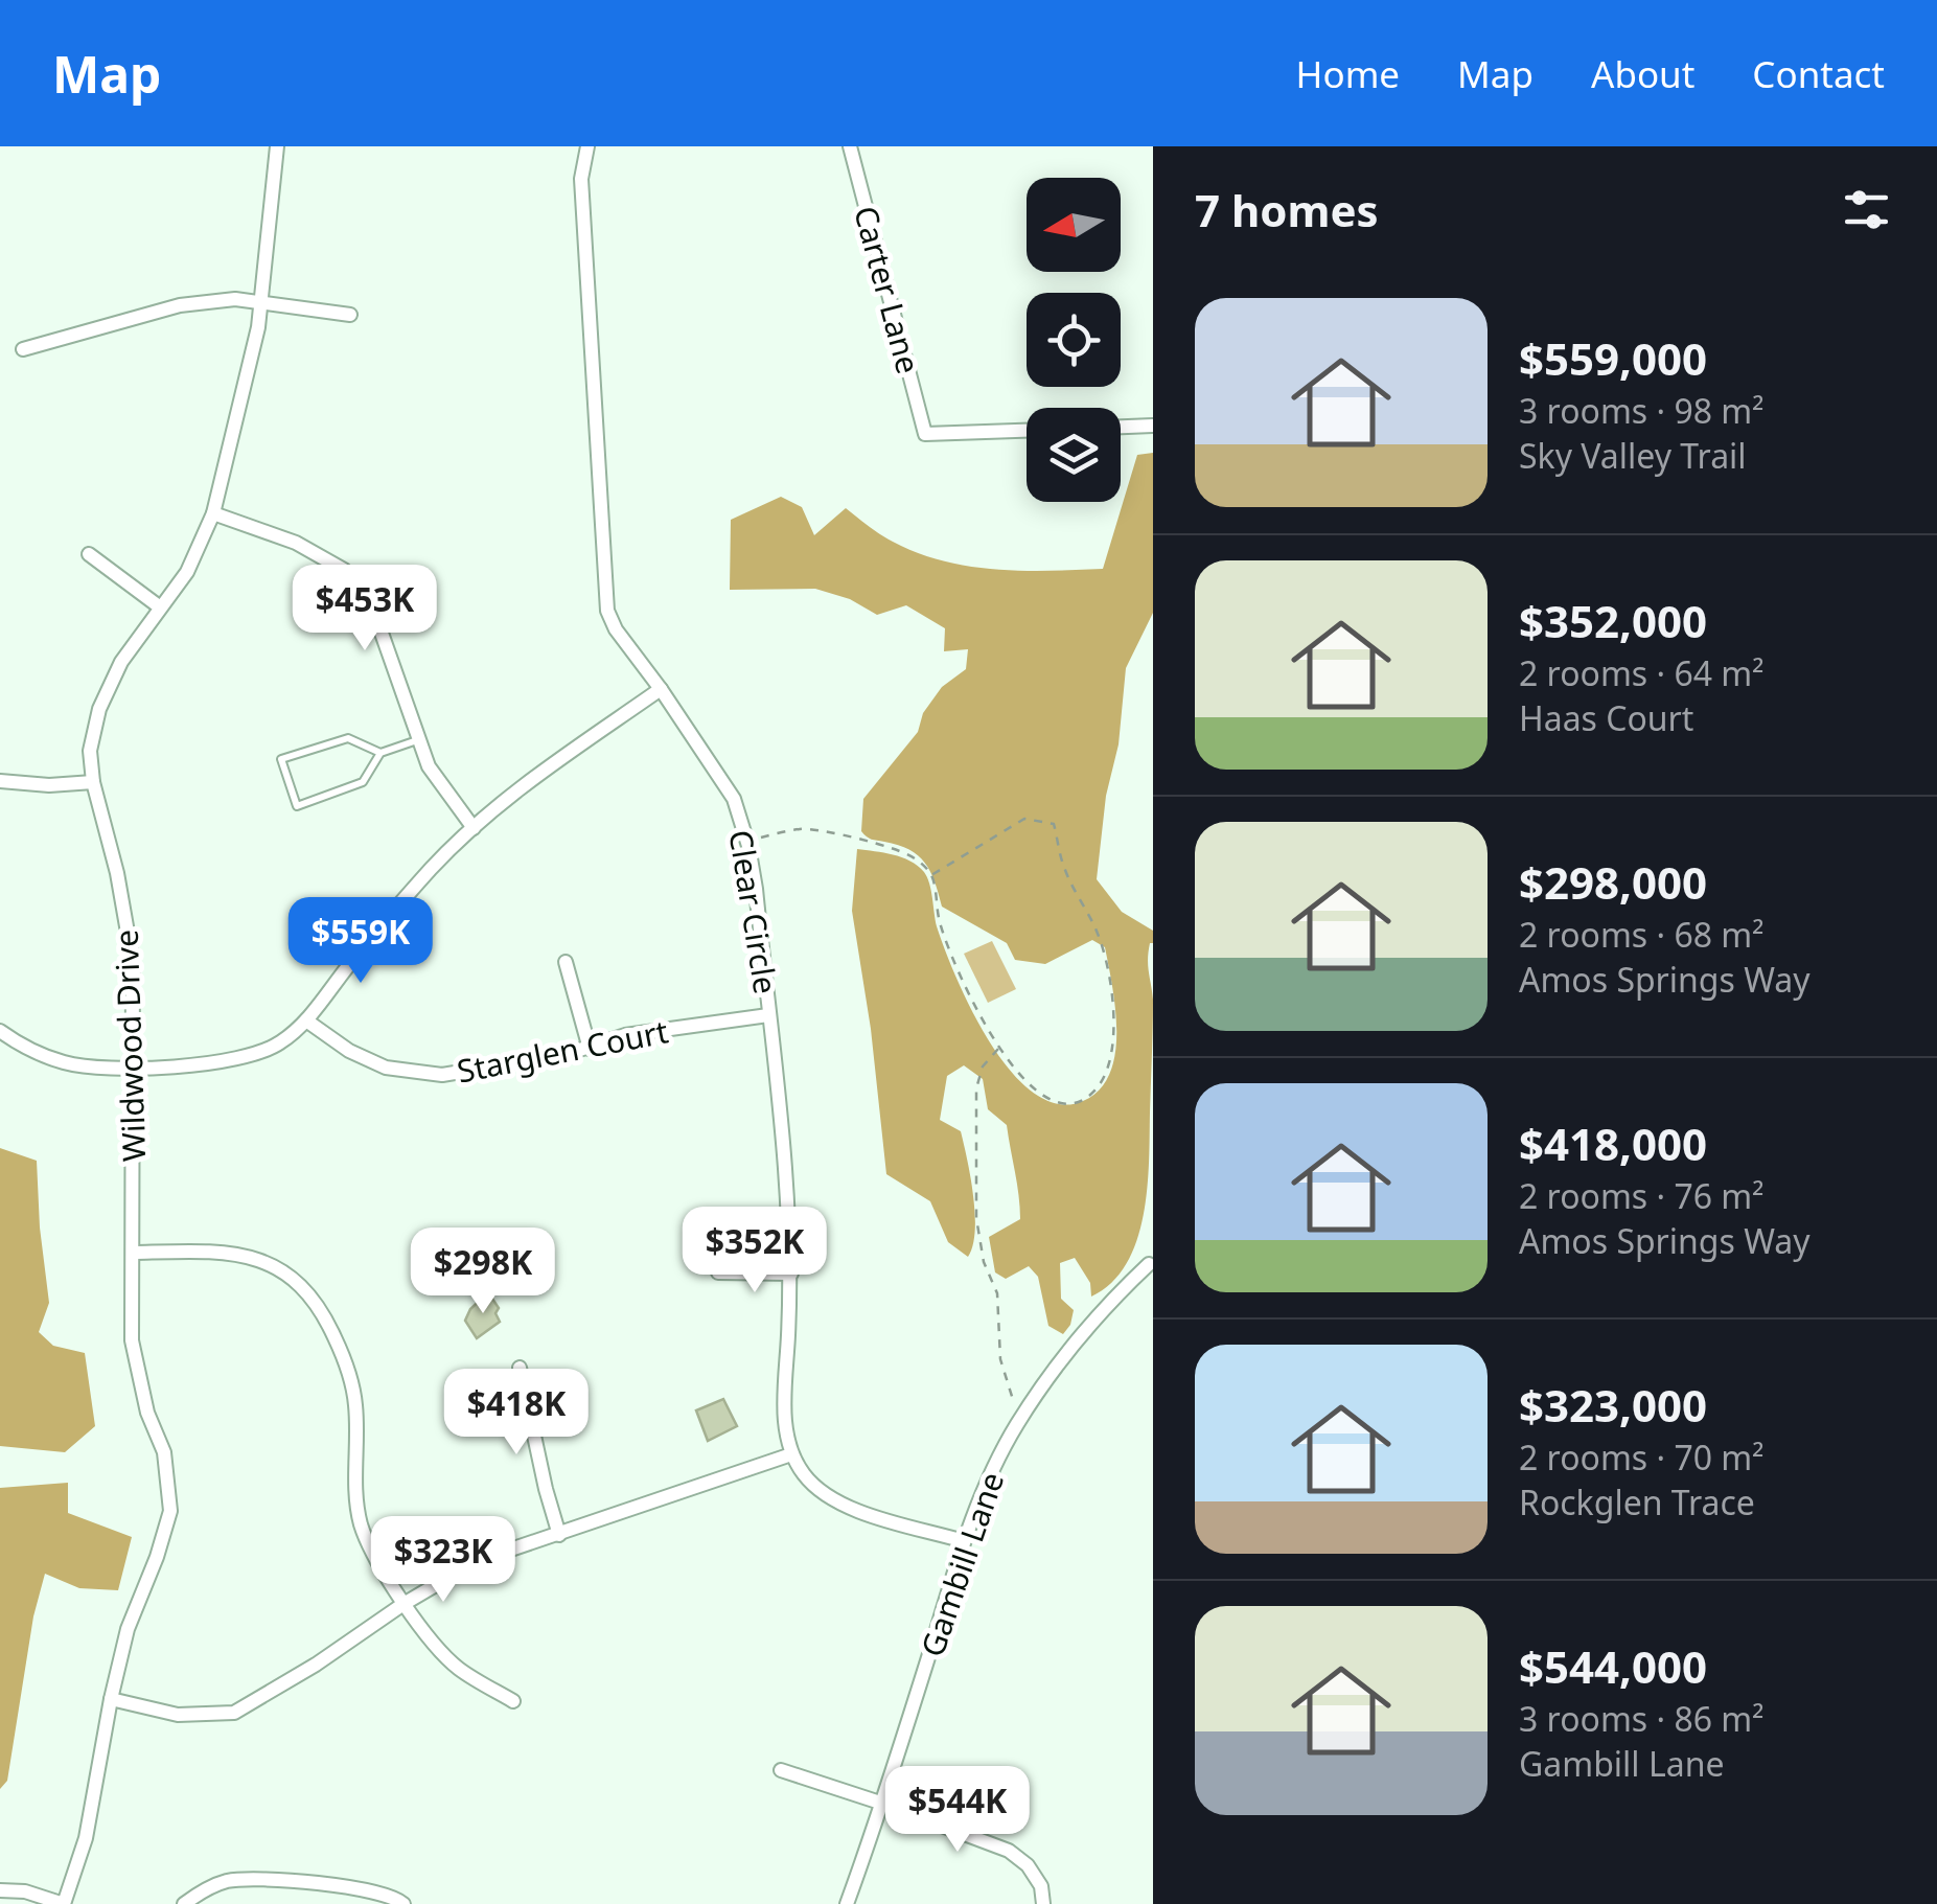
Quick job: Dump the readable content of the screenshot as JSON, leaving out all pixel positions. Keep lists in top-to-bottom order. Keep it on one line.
{"streets":{"street":["Carter Lane","Clear Circle","Wildwood Drive","Starglen Court","Gambill Lane"]},"crossings":[["Clear Circle","Starglen Court"]],"north":"left","page":{"header":"Map","nav":["Home","Map","About","Contact"],"heading":"7 homes","list":[{"name":"$559,000","note":"3 rooms · 98 m² · Sky Valley Trail"},{"name":"$352,000","note":"2 rooms · 64 m² · Haas Court"},{"name":"$298,000","note":"2 rooms · 68 m² · Amos Springs Way"},{"name":"$418,000","note":"2 rooms · 76 m² · Amos Springs Way"},{"name":"$323,000","note":"2 rooms · 70 m² · Rockglen Trace"},{"name":"$544,000","note":"3 rooms · 86 m² · Gambill Lane"}],"price":["$453K","$559K","$352K","$298K","$418K","$323K","$544K"]}}
